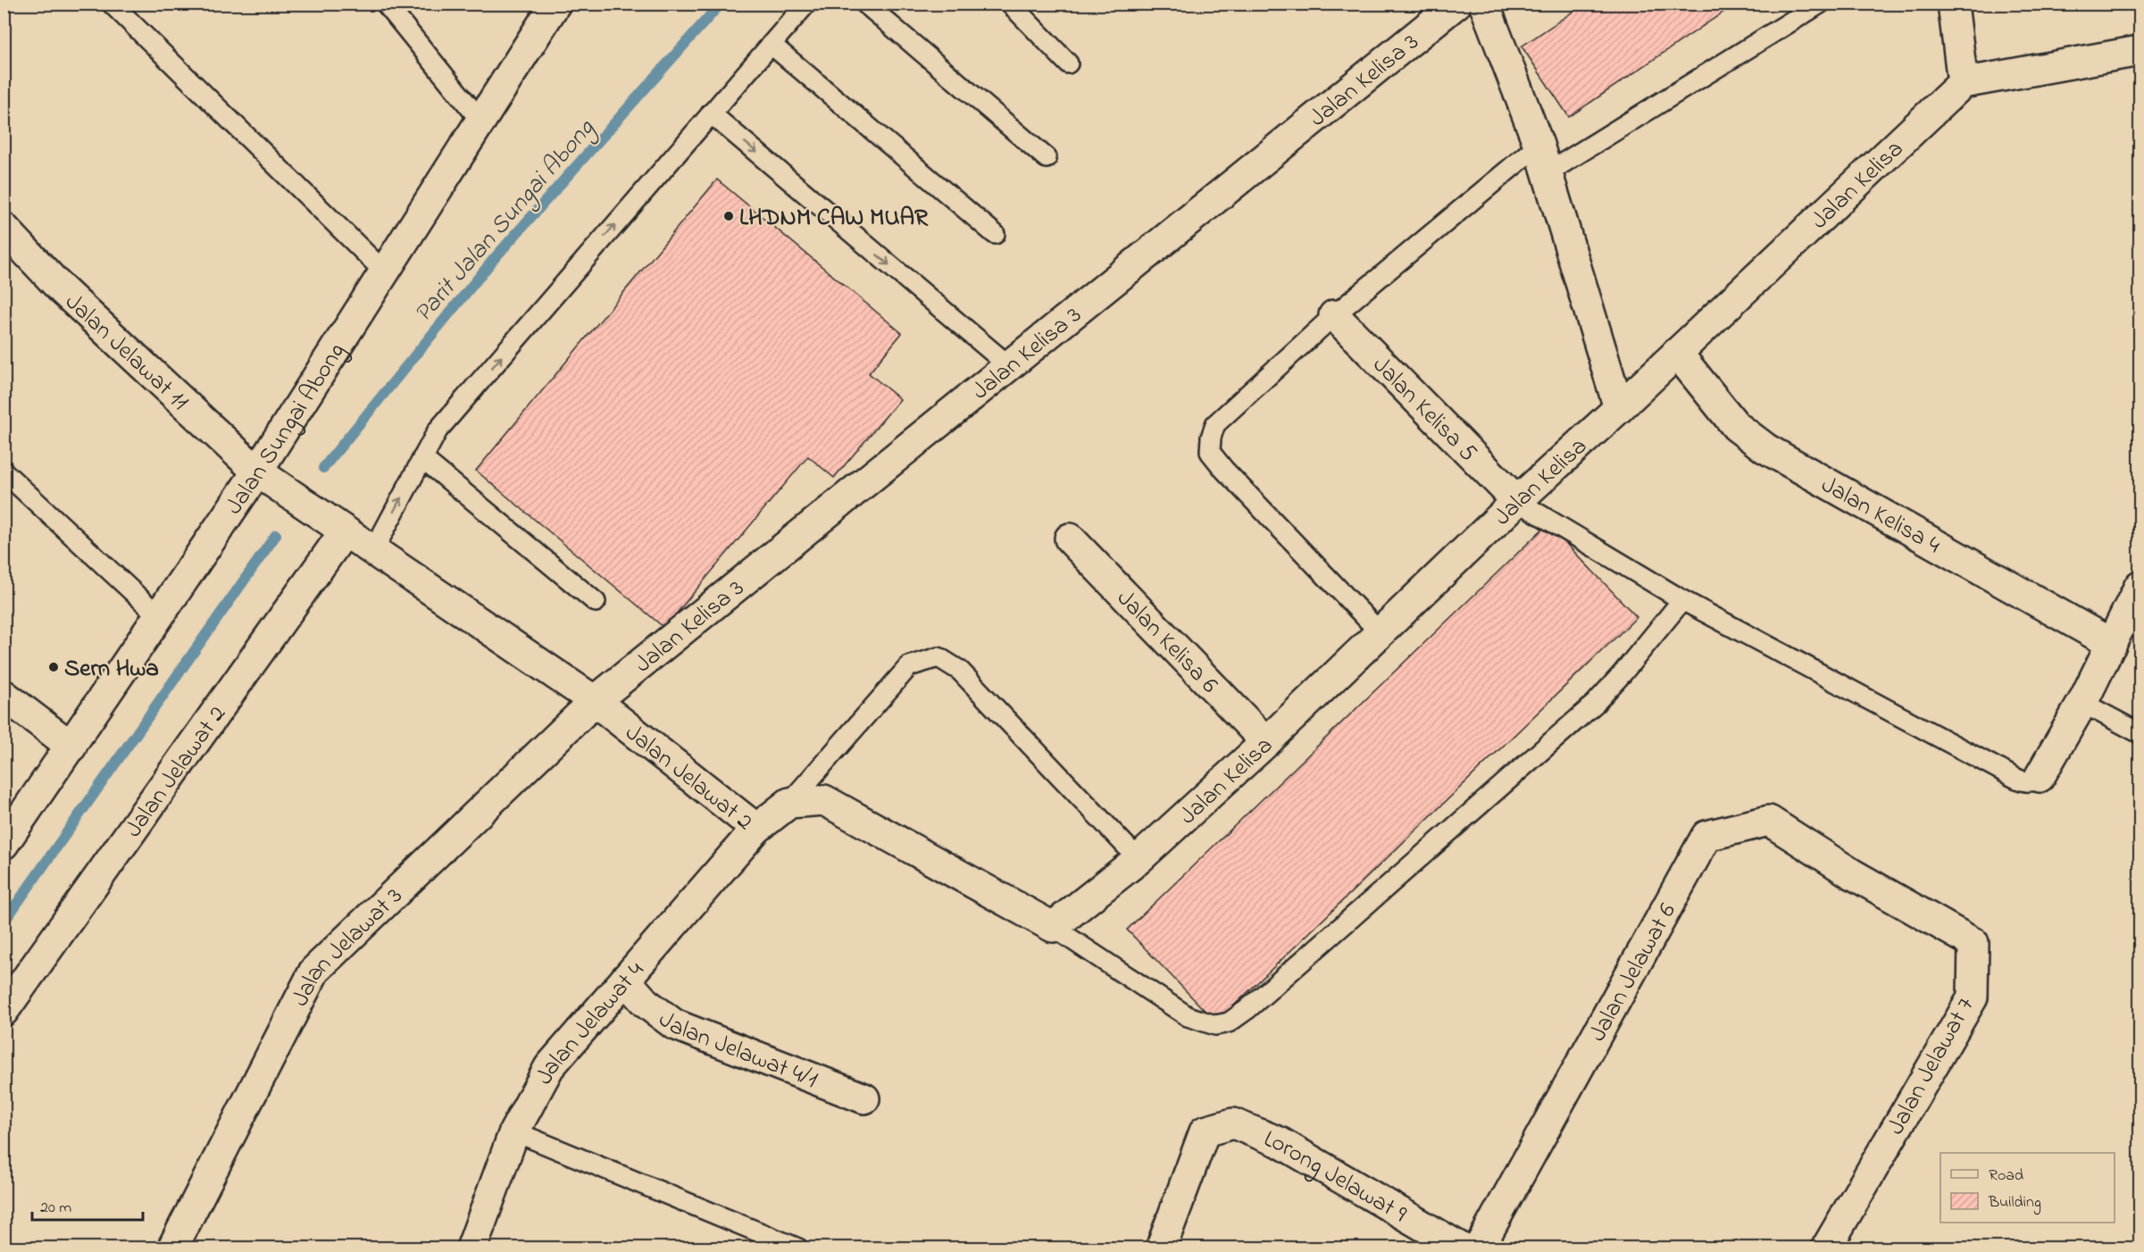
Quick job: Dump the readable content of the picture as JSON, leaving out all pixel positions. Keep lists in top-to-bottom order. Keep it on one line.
{"streets":{"street":["Jalan Kelisa 3","Jalan Kelisa","Jalan Jelawat 11","Jalan Kelisa 5","Jalan Sungai Abong","Jalan Kelisa 4","Jalan Kelisa 6","Jalan Jelawat 2","Jalan Jelawat 3","Jalan Jelawat 6","Jalan Jelawat 4","Jalan Jelawat 4/1","Jalan Jelawat 7","Lorong Jelawat 9"]},"crossings":[["Jalan Kelisa 3","Jalan Jelawat 2"],["Jalan Kelisa 3","Jalan Jelawat 3"],["Jalan Kelisa","Jalan Kelisa 5"],["Jalan Kelisa","Jalan Kelisa 4"],["Jalan Kelisa","Jalan Kelisa 6"],["Jalan Kelisa","Jalan Jelawat 2"],["Jalan Jelawat 11","Jalan Sungai Abong"],["Jalan Jelawat 2","Jalan Jelawat 3"],["Jalan Jelawat 2","Jalan Jelawat 4"],["Jalan Jelawat 6","Jalan Jelawat 7"],["Jalan Jelawat 4","Jalan Jelawat 4/1"]],"water":["Parit Jalan Sungai Abong"],"places":["LHDNM CAW MUAR","Sern Hwa"],"legend":["Road","Building"],"scale_bar":"20 m"}
